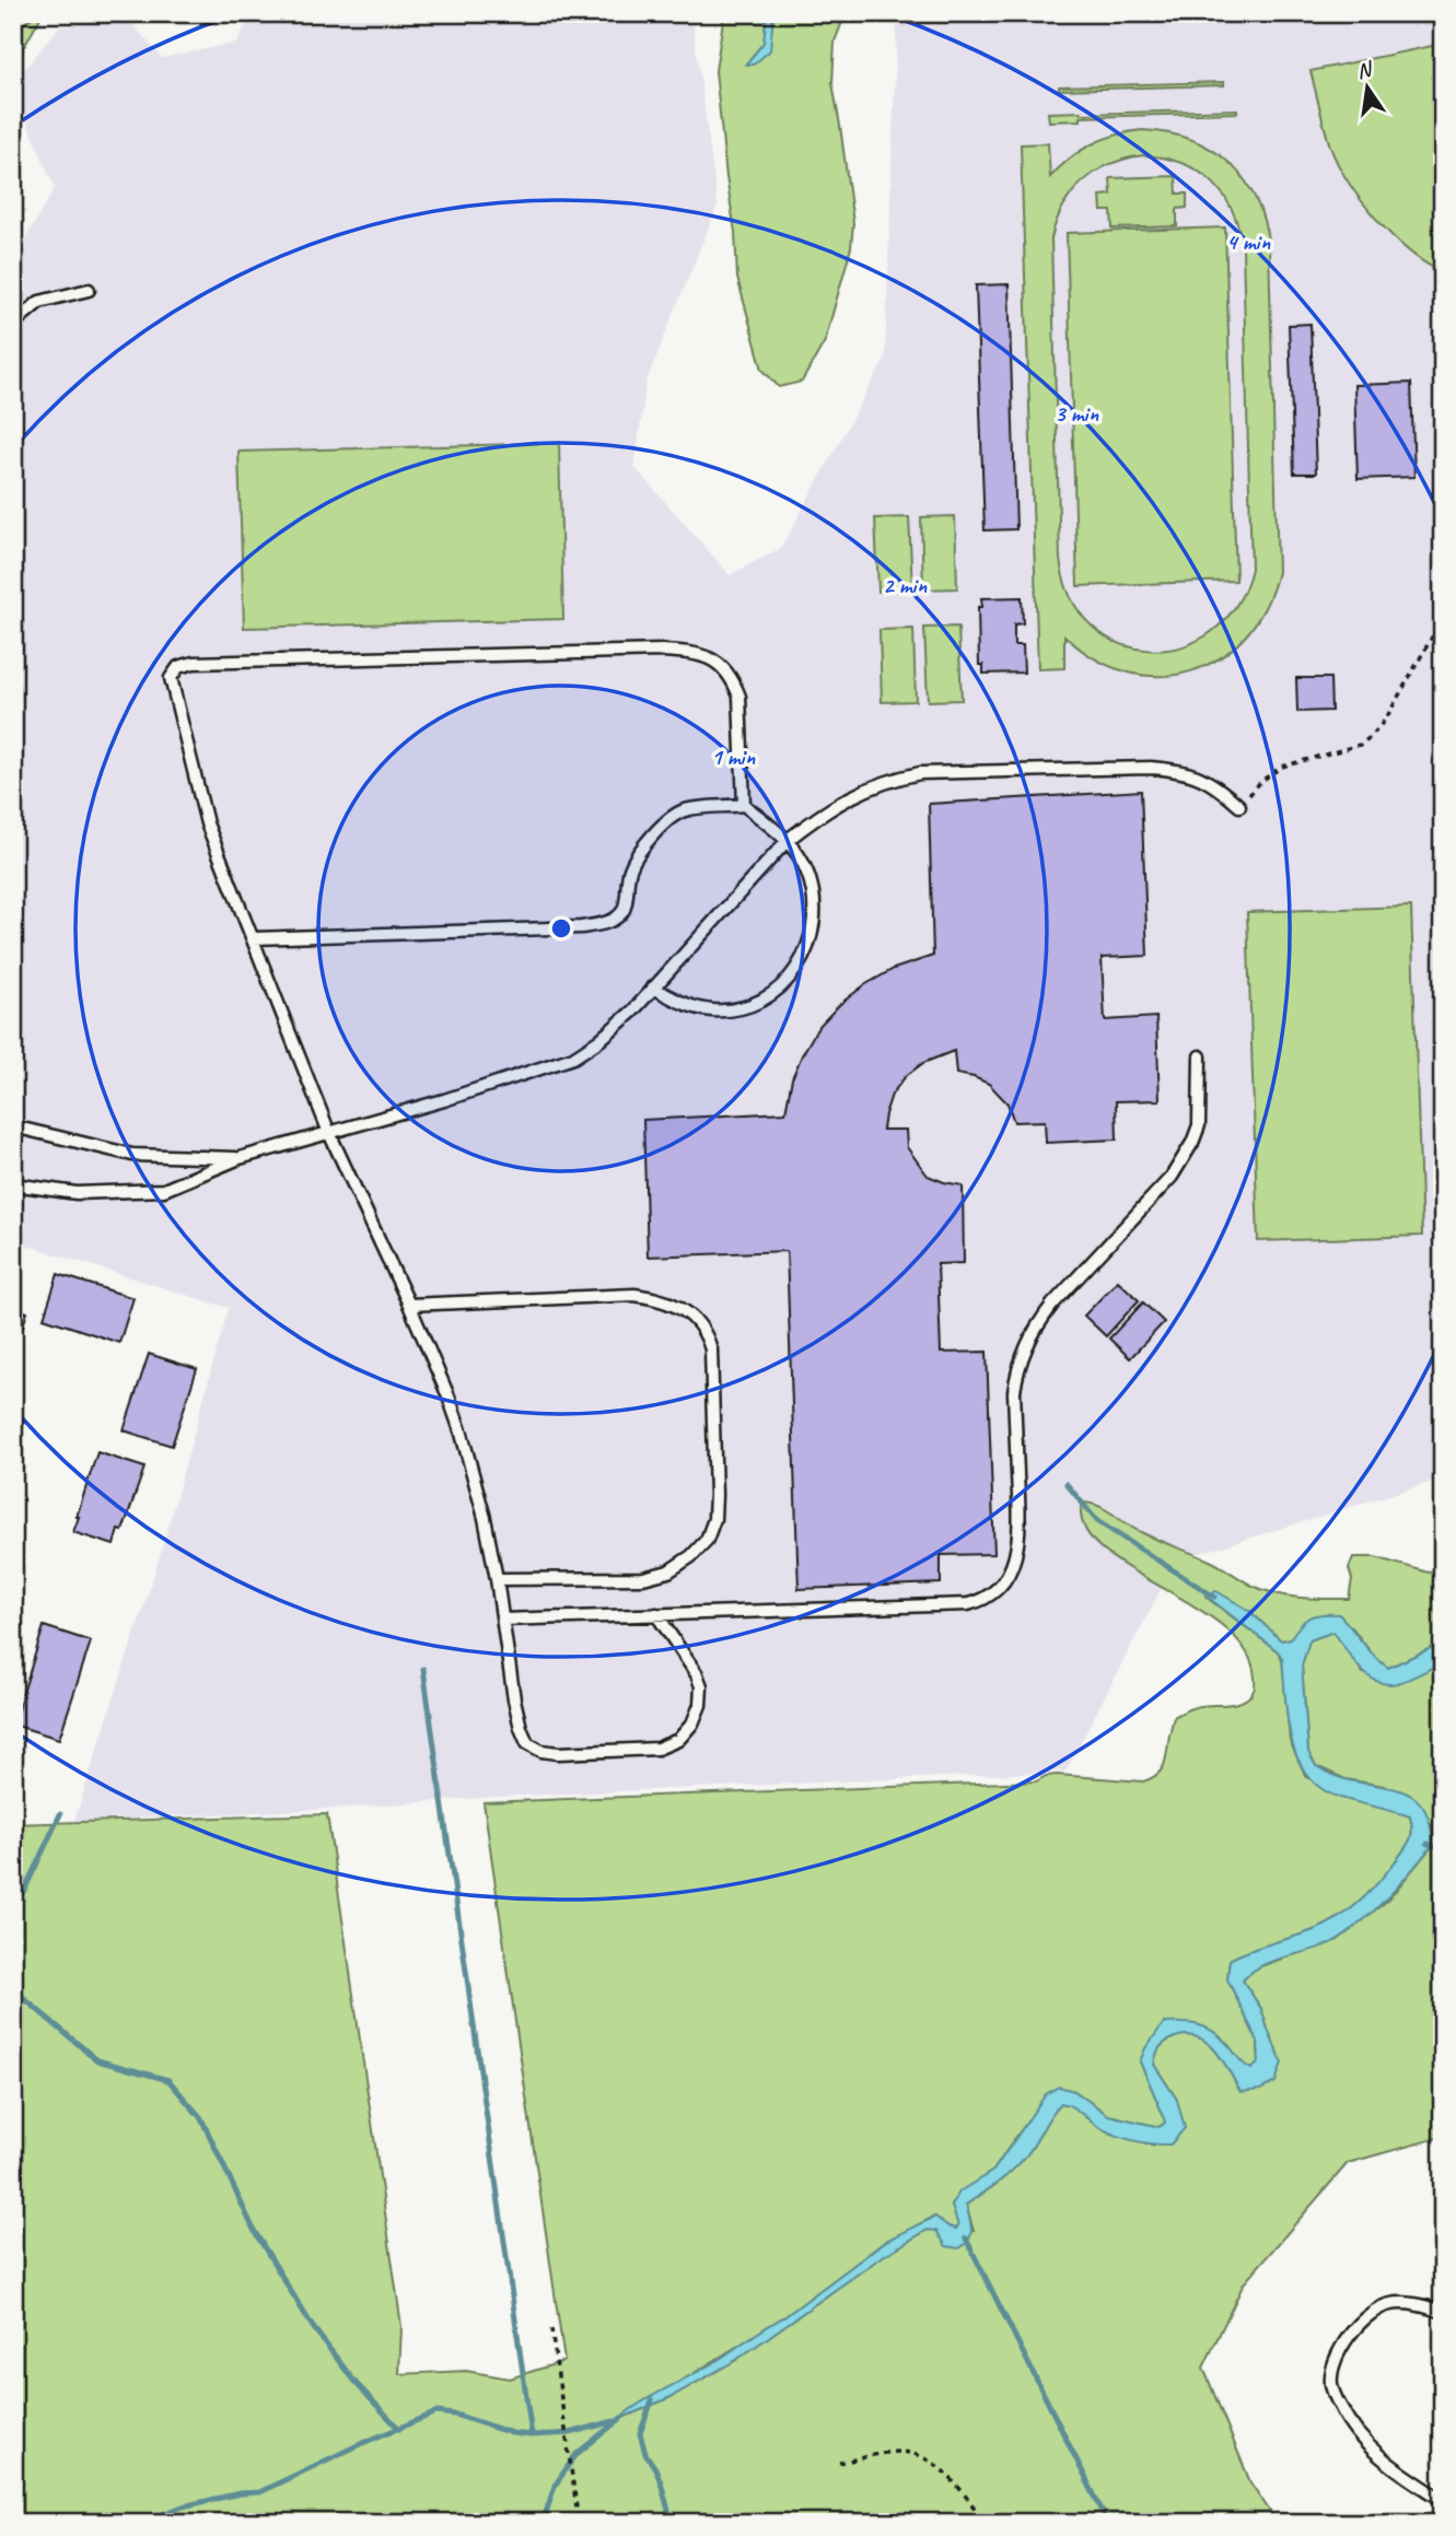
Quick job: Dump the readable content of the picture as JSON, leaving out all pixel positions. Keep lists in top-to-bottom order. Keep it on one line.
{"north":"top","rings":["4 min","3 min","2 min","1 min"]}
